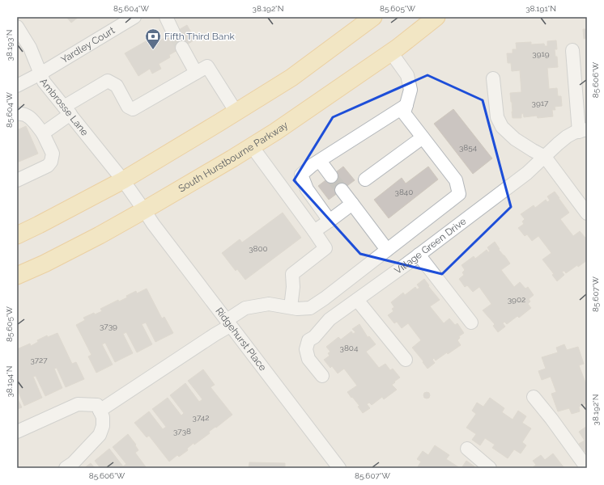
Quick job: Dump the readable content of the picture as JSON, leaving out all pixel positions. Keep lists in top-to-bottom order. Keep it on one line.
{"streets":{"main road":["South Hurstbourne Parkway"],"street":["Yardley Court","Ambrosse Lane","Village Green Drive","Ridgehurst Place"]},"crossings":[["Yardley Court","Ambrosse Lane"],["Ambrosse Lane","South Hurstbourne Parkway"],["Ambrosse Lane","Ridgehurst Place"],["South Hurstbourne Parkway","Ridgehurst Place"]],"places":{"bank":["Fifth Third Bank"]},"house_numbers":["3919","3917","3854","3840","3800","3902","3739","3804","3727","3742","3738"],"coordinates":["85.604°W","38.192°N","85.605°W","38.191°N","38.193°N","85.606°W","85.607°W","38.194°N"]}
